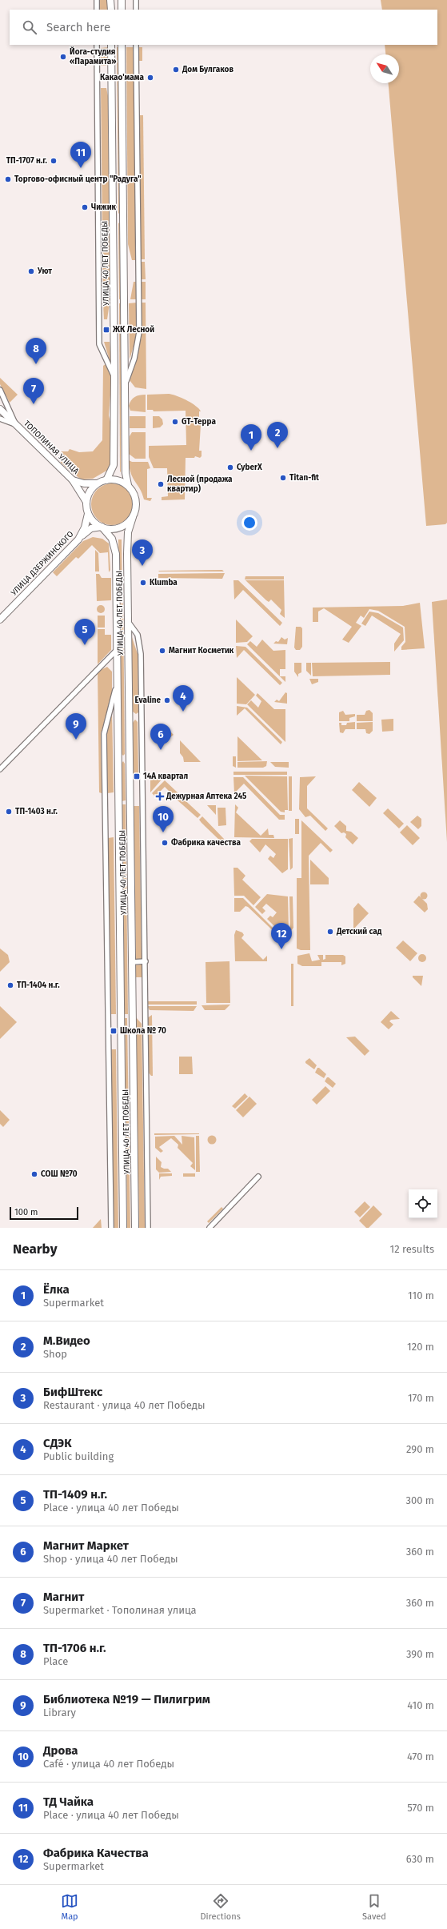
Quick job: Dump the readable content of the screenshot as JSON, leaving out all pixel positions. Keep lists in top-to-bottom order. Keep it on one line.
{"streets":{"main road":["УЛИЦА 40 ЛЕТ ПОБЕДЫ","ТОПОЛИНАЯ УЛИЦА","УЛИЦА ДЗЕРЖИНСКОГО"]},"crossings":[["УЛИЦА 40 ЛЕТ ПОБЕДЫ","ТОПОЛИНАЯ УЛИЦА"],["УЛИЦА 40 ЛЕТ ПОБЕДЫ","УЛИЦА ДЗЕРЖИНСКОГО"],["ТОПОЛИНАЯ УЛИЦА","УЛИЦА ДЗЕРЖИНСКОГО"]],"places":{"other":["Йога-студия «Парамита»","Дом Булгаков","Какао'мама","ТП-1707 н.г.","Торгово-офисный центр \"Радуга\"","Чижик","Уют","GT-Терра","CyberX","Titan-fit","Лесной (продажа квартир)","Klumba","Магнит Косметик","Evaline","ТП-1403 н.г.","Фабрика качества","Детский сад","ТП-1404 н.г.","СОШ №70"],"transit":["ЖК Лесной","14А квартал","Школа № 70"],"health":["Дежурная Аптека 245"]},"scale_bar":"100 m","north":"top left","page":{"search":"Search here","pins":["11","8","7","2","1","3","5","4","9","6","10","12"],"scale":"100 m","heading":["Nearby","12 results"],"list":[{"mark":"1","name":"Ёлка","note":"Supermarket","value":"110 m"},{"mark":"2","name":"М.Видео","note":"Shop","value":"120 m"},{"mark":"3","name":"БифШтекс","note":"Restaurant · улица 40 лет Победы","value":"170 m"},{"mark":"4","name":"СДЭК","note":"Public building","value":"290 m"},{"mark":"5","name":"ТП-1409 н.г.","note":"Place · улица 40 лет Победы","value":"300 m"},{"mark":"6","name":"Магнит Маркет","note":"Shop · улица 40 лет Победы","value":"360 m"},{"mark":"7","name":"Магнит","note":"Supermarket · Тополиная улица","value":"360 m"},{"mark":"8","name":"ТП-1706 н.г.","note":"Place","value":"390 m"},{"mark":"9","name":"Библиотека №19 — Пилигрим","note":"Library","value":"410 m"},{"mark":"10","name":"Дрова","note":"Café · улица 40 лет Победы","value":"470 m"},{"mark":"11","name":"ТД Чайка","note":"Place · улица 40 лет Победы","value":"570 m"},{"mark":"12","name":"Фабрика Качества","note":"Supermarket","value":"630 m"}],"nav":["Map","Directions","Saved"]}}
